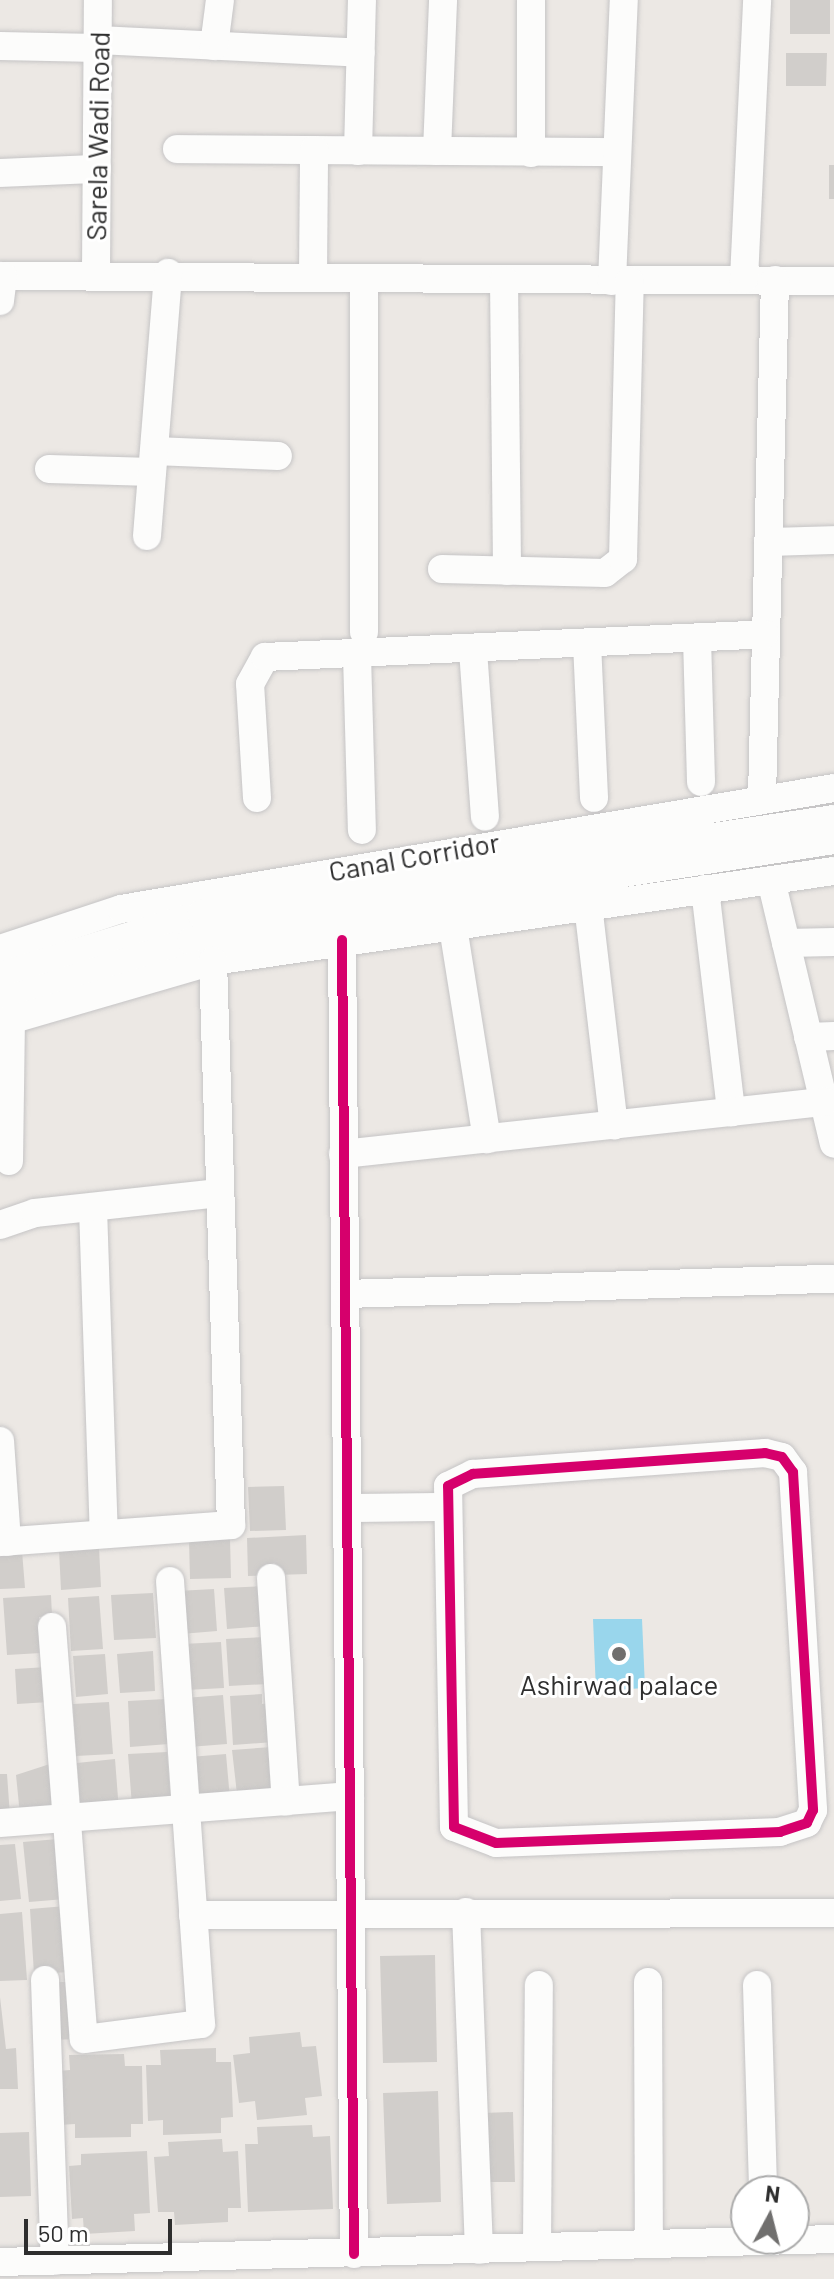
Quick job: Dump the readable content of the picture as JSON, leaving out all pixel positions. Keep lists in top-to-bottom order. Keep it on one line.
{"streets":{"street":["Sarela Wadi Road","Canal Corridor"]},"places":["Ashirwad palace"],"scale_bar":"50 m","north":"top"}
